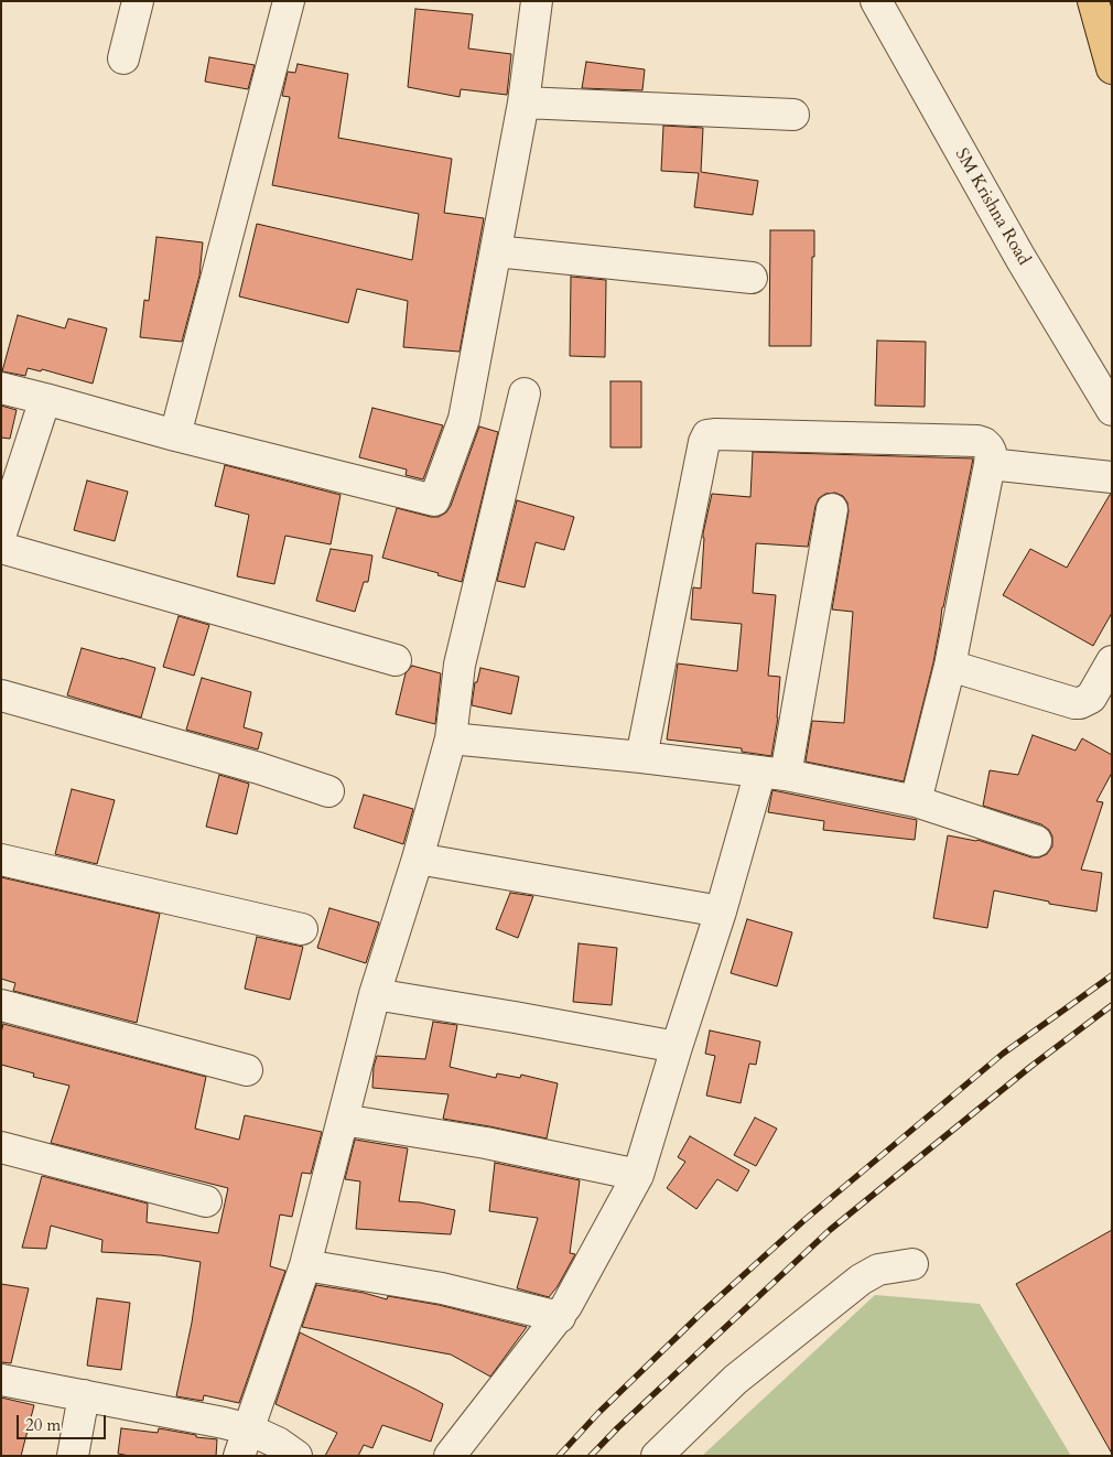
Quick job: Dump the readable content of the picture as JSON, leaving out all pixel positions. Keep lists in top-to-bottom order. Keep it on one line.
{"streets":{"street":["SM Krishna Road"]},"scale_bar":"20 m"}
